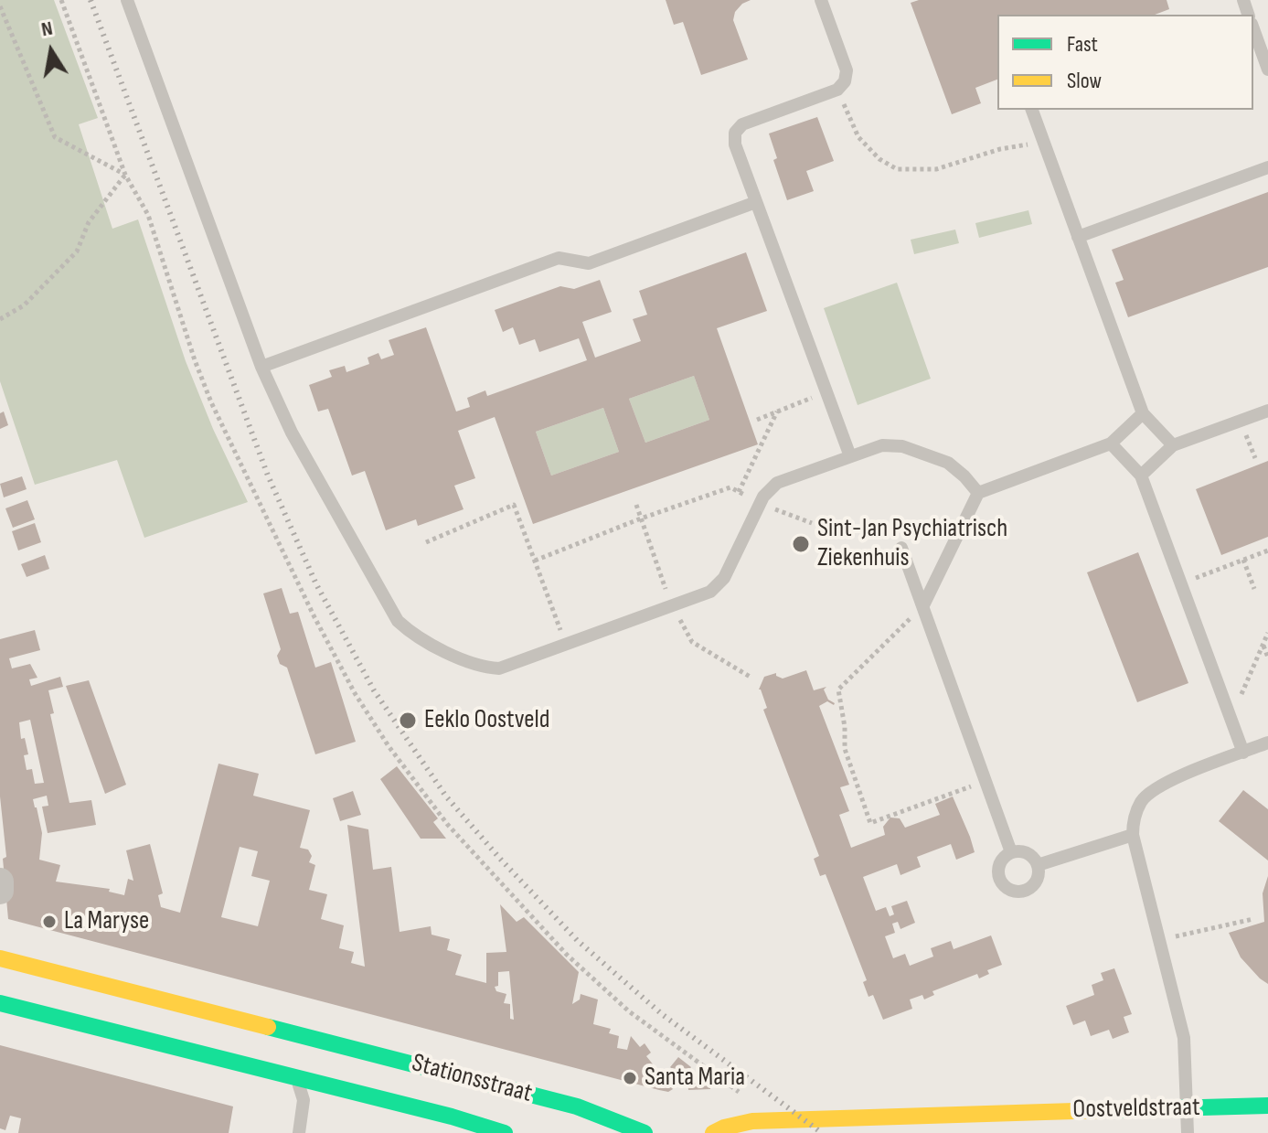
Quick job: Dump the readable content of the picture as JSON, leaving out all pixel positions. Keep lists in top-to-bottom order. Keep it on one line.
{"streets":{"main road":["Stationsstraat","Oostveldstraat"]},"places":["Sint-Jan Psychiatrisch Ziekenhuis","Eeklo Oostveld","La Maryse","Santa Maria"],"legend":["Fast","Slow"],"north":"top"}
